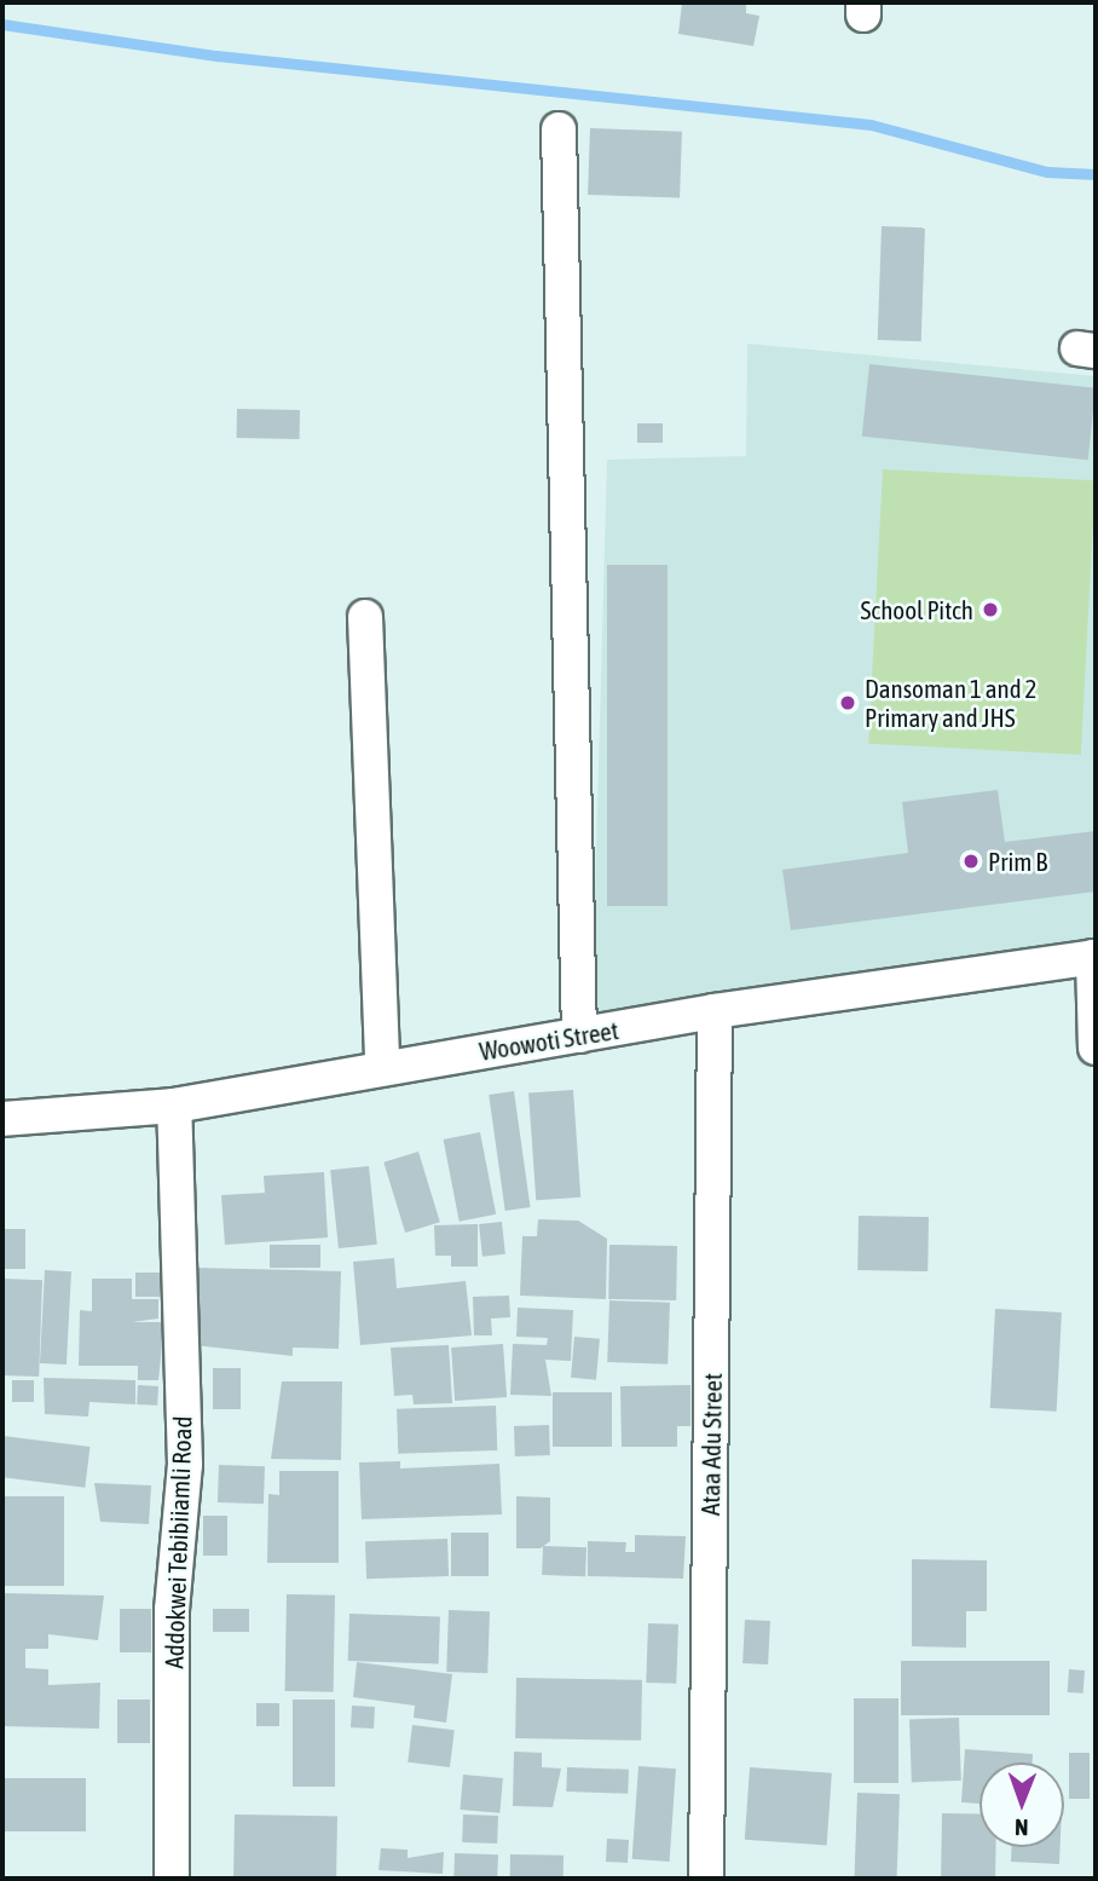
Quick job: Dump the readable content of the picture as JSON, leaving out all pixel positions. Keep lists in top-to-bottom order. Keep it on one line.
{"streets":{"street":["Woowoti Street","Ataa Adu Street","Addokwei Tebibiiamli Road"]},"crossings":[["Woowoti Street","Ataa Adu Street"],["Woowoti Street","Addokwei Tebibiiamli Road"]],"places":["School Pitch","Dansoman 1 and 2 Primary and JHS","Prim B"],"north":"bottom"}
